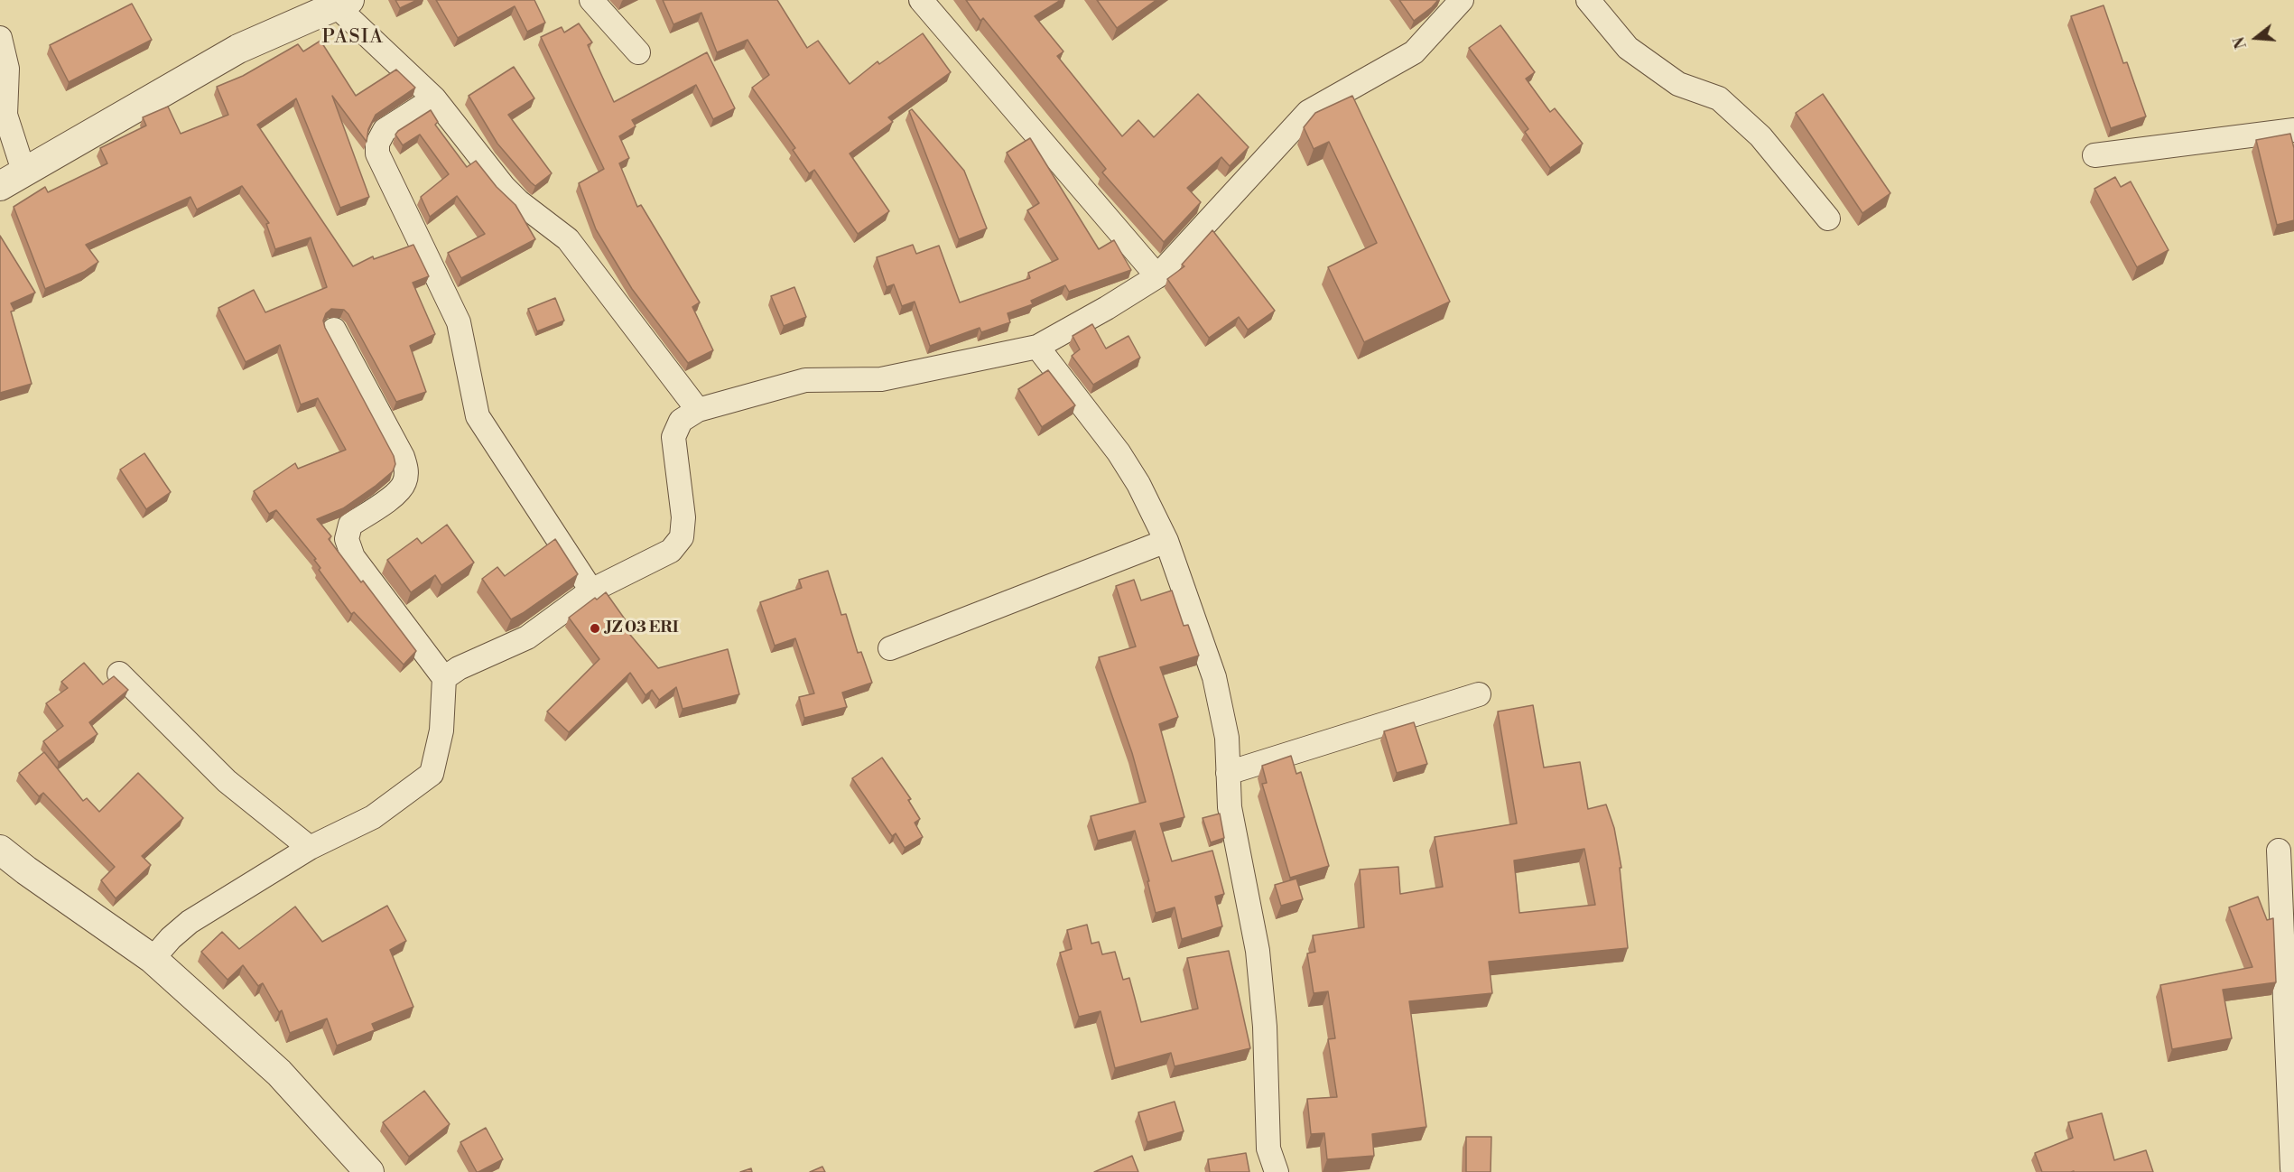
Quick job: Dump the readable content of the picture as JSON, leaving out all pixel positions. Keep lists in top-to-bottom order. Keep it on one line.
{"districts":["PASIA"],"places":["JZ 03 ERI"],"north":"left"}
